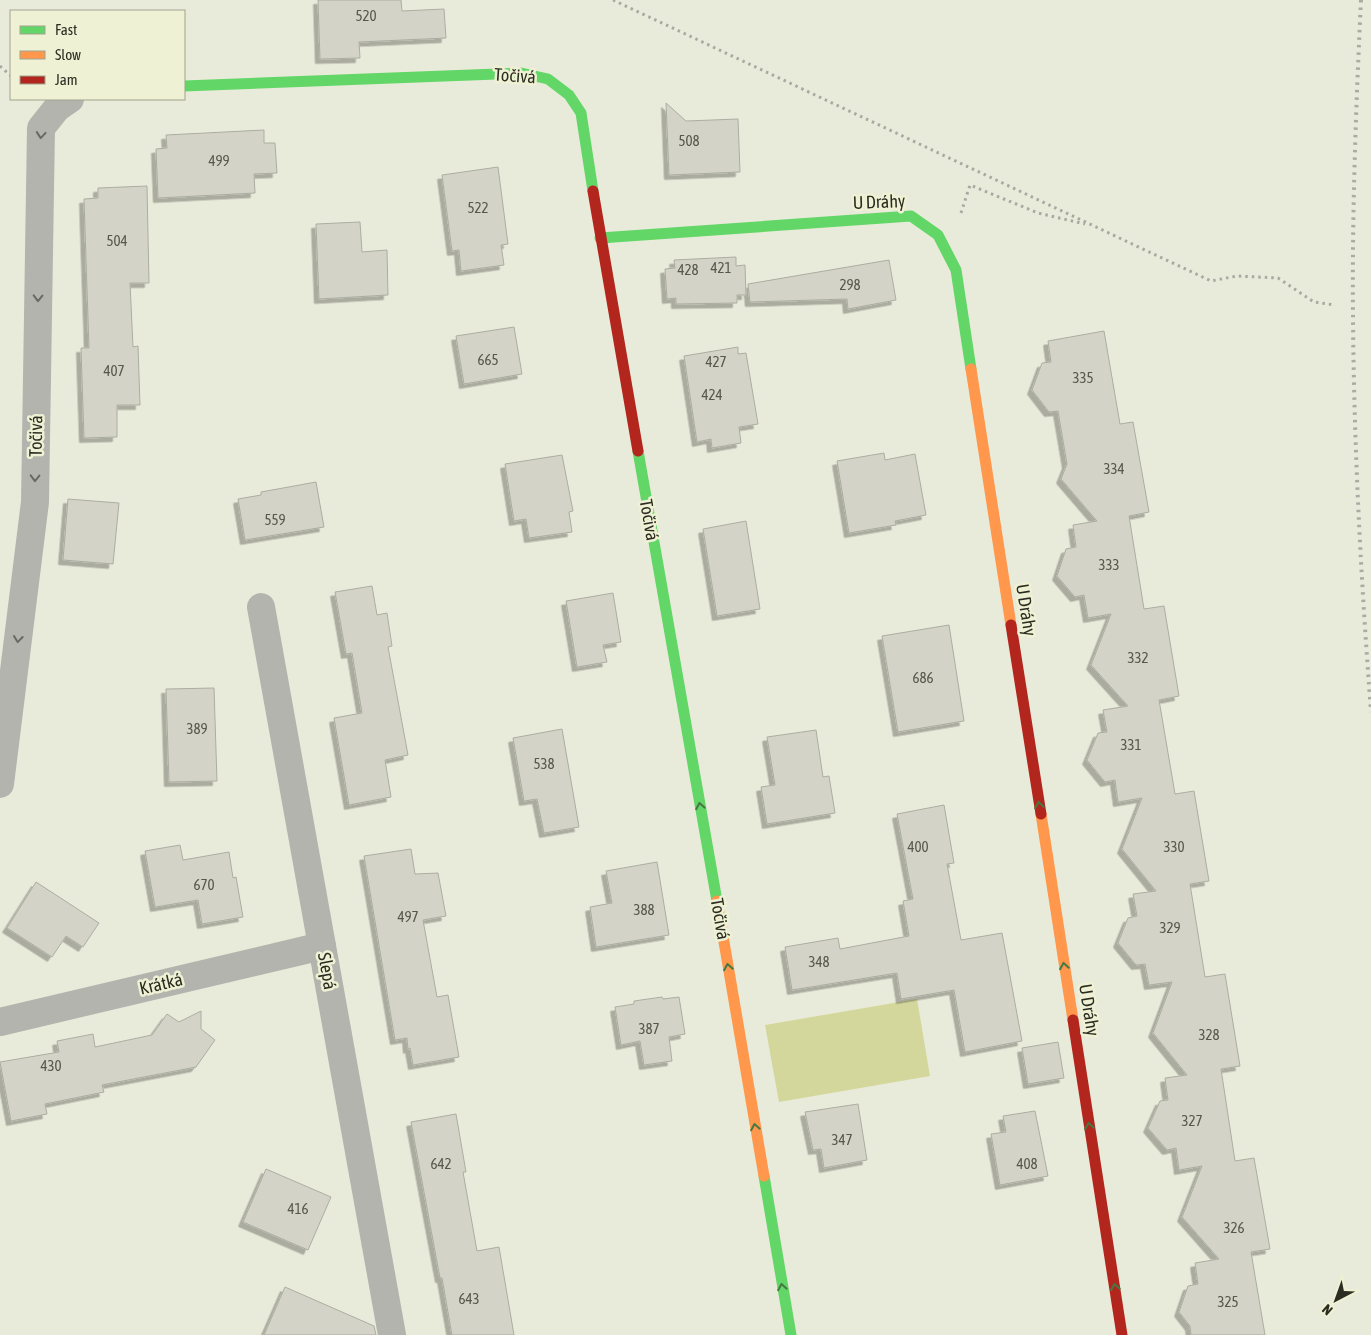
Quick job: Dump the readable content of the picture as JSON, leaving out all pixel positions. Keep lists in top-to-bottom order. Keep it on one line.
{"streets":{"street":["Točivá","U Dráhy","Slepá","Krátká"]},"crossings":[["Točivá","U Dráhy"],["Slepá","Krátká"]],"one_way":["U Dráhy"],"house_numbers":["520","508","499","522","504","421","428","298","665","427","407","335","424","334","559","333","332","686","389","331","538","400","330","670","388","497","329","348","387","328","430","327","347","642","408","416","326","643","325"],"legend":["Fast","Slow","Jam"],"north":"bottom left"}
